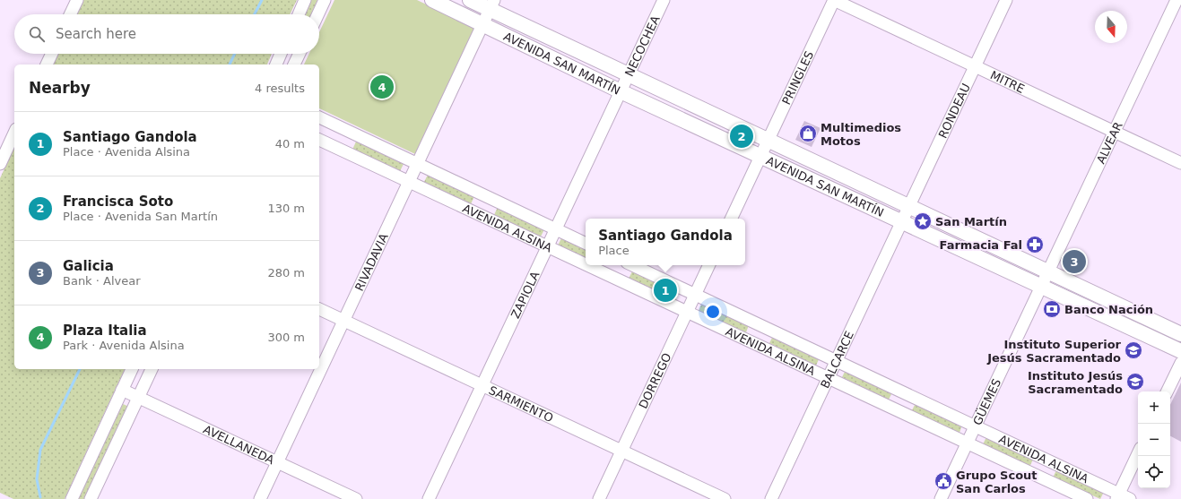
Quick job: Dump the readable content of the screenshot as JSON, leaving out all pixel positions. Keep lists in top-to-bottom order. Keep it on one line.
{"streets":{"main road":["AVENIDA SAN MARTÍN"],"street":["NECOCHEA","PRINGLES","MITRE","RONDEAU","ALVEAR","AVENIDA ALSINA","RIVADAVIA","ZAPIOLA","BALCARCE","DORREGO","GÜEMES","SARMIENTO","AVELLANEDA"]},"crossings":[["NECOCHEA","AVENIDA SAN MARTÍN"],["NECOCHEA","ZAPIOLA"],["AVENIDA SAN MARTÍN","PRINGLES"],["AVENIDA SAN MARTÍN","RONDEAU"],["AVENIDA SAN MARTÍN","ALVEAR"],["AVENIDA SAN MARTÍN","RIVADAVIA"],["AVENIDA SAN MARTÍN","ZAPIOLA"],["AVENIDA SAN MARTÍN","BALCARCE"],["AVENIDA SAN MARTÍN","GÜEMES"],["PRINGLES","MITRE"],["MITRE","RONDEAU"],["MITRE","ALVEAR"],["RONDEAU","BALCARCE"],["ALVEAR","GÜEMES"],["AVENIDA ALSINA","RIVADAVIA"],["AVENIDA ALSINA","ZAPIOLA"],["AVENIDA ALSINA","BALCARCE"],["AVENIDA ALSINA","DORREGO"],["AVENIDA ALSINA","GÜEMES"],["RIVADAVIA","SARMIENTO"],["RIVADAVIA","AVELLANEDA"],["ZAPIOLA","SARMIENTO"],["DORREGO","SARMIENTO"]],"places":{"shop":["Multimedios Motos"],"place":["San Martín"],"pharmacy":["Farmacia Fal"],"bank":["Banco Nación"],"school or university":["Instituto Superior Jesús Sacramentado","Instituto Jesús Sacramentado"],"public building":["Grupo Scout San Carlos"]},"north":"bottom","page":{"search":"Search here","heading":["Nearby","4 results"],"pins":["4","2","3","1"],"list":[{"mark":"1","name":"Santiago Gandola","note":"Place · Avenida Alsina","value":"40 m"},{"mark":"2","name":"Francisca Soto","note":"Place · Avenida San Martín","value":"130 m"},{"mark":"3","name":"Galicia","note":"Bank · Alvear","value":"280 m"},{"mark":"4","name":"Plaza Italia","note":"Park · Avenida Alsina","value":"300 m"}],"popup":["Santiago Gandola","Place"],"map_buttons":["+","−"]}}
